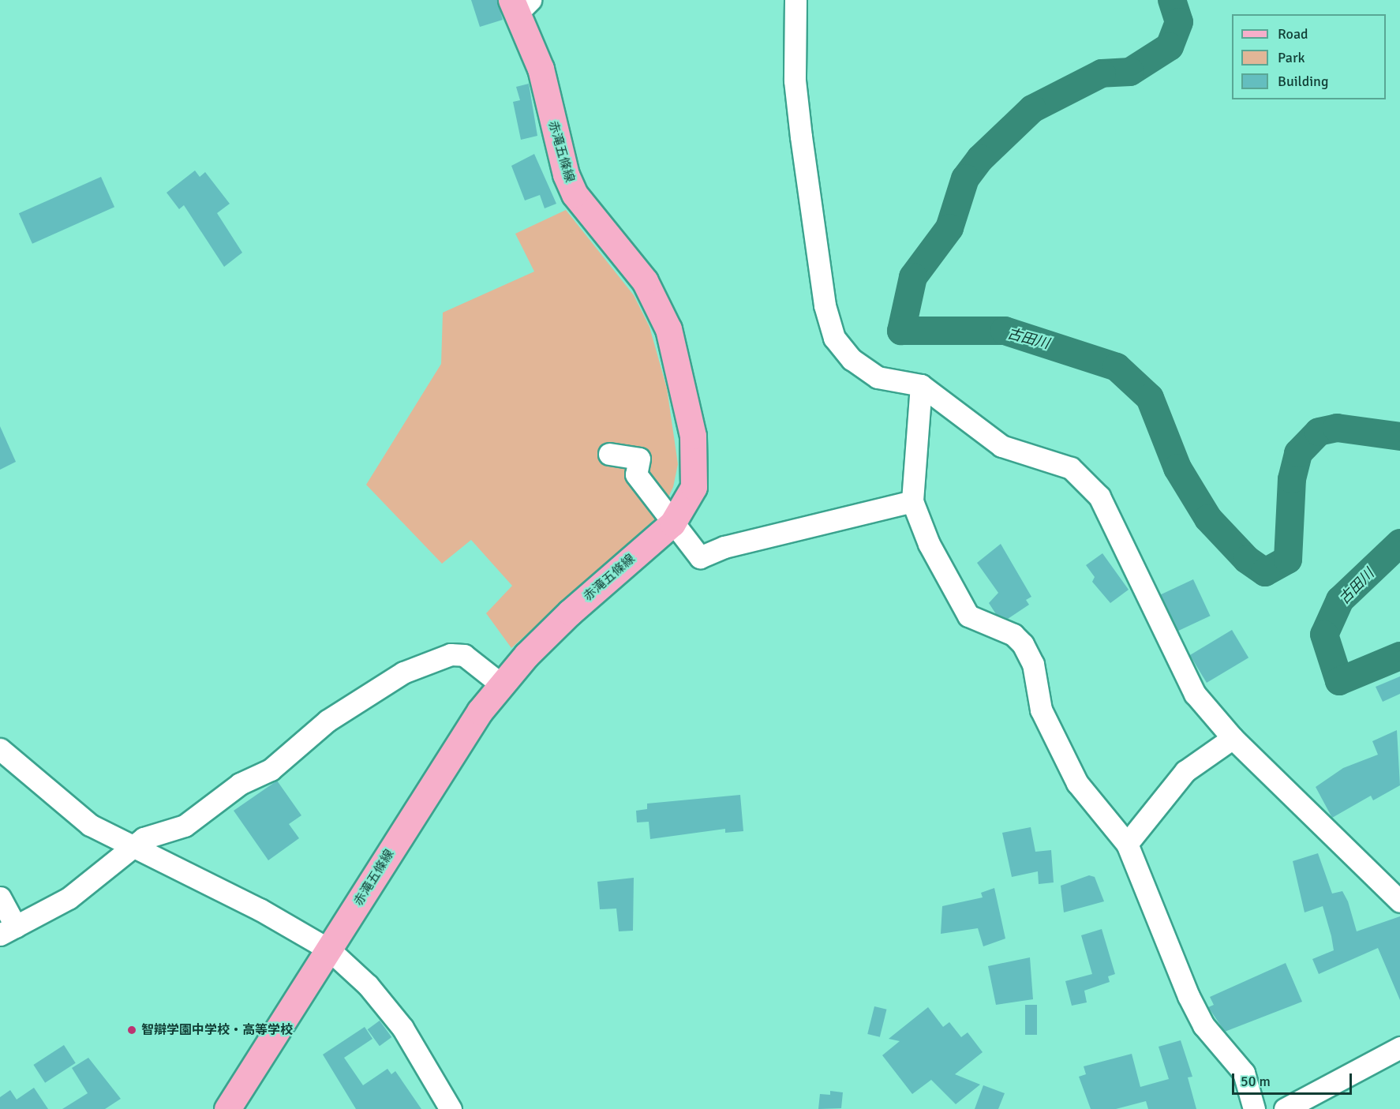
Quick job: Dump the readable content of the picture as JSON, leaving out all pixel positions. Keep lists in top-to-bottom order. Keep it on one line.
{"streets":{"main road":["赤滝五條線"]},"water":["古田川"],"places":["智辯学園中学校・高等学校"],"legend":["Road","Park","Building"],"scale_bar":"50 m"}
